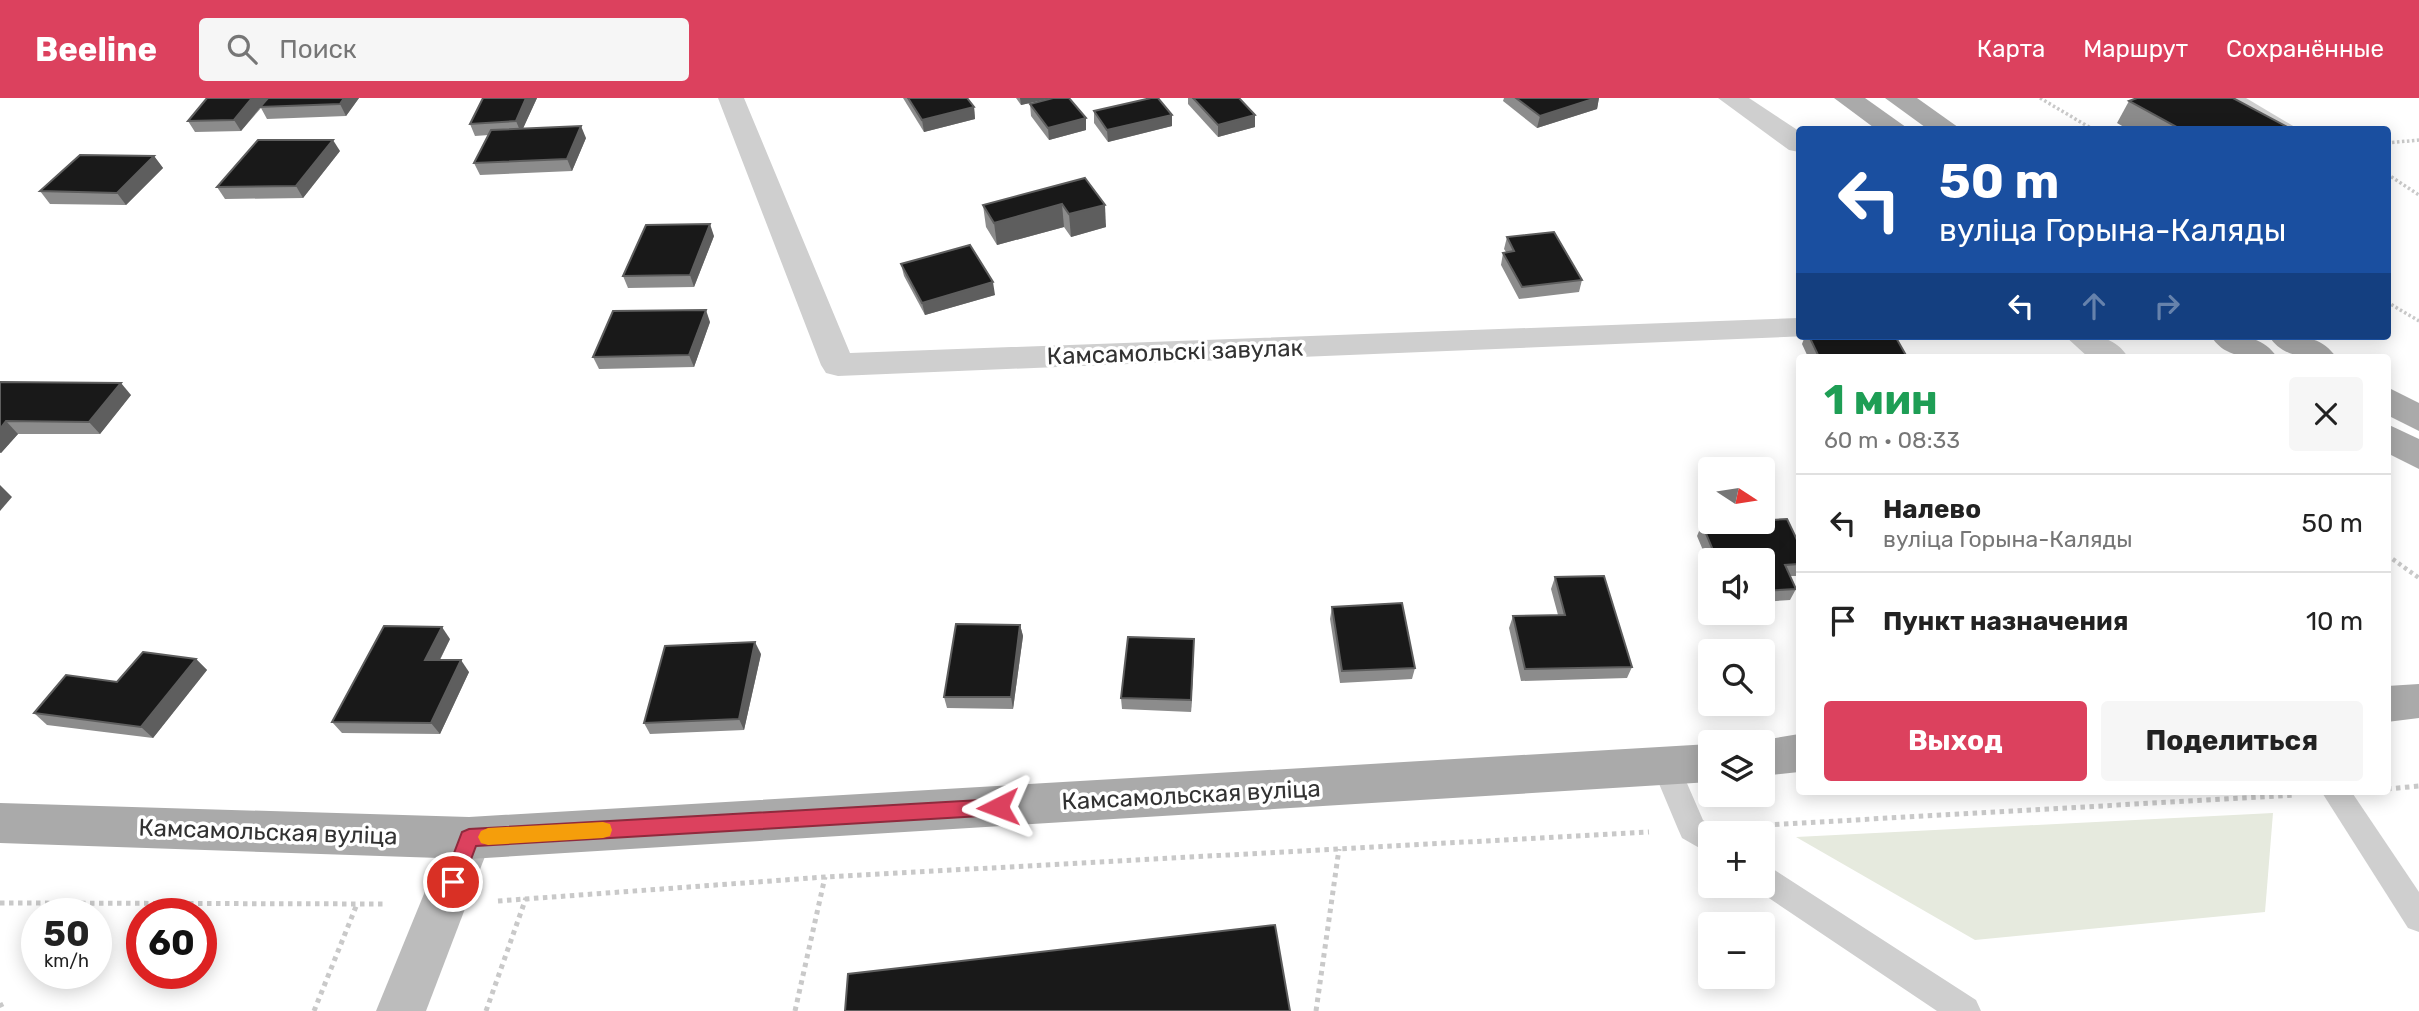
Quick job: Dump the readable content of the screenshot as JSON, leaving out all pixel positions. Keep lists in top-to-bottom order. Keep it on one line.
{"streets":{"main road":["Камсамольская вуліца"],"street":["Камсамольскі завулак"]},"north":"right","page":{"header":"Beeline","search":"Поиск","nav":["Карта","Маршрут","Сохранённые"],"turn":["50 m","вуліца Горына-Каляды"],"heading":["1 мин","60 m · 08:33"],"map_buttons":["+","−"],"list":[{"name":"Налево","note":"вуліца Горына-Каляды","value":"50 m"},{"name":"Пункт назначения","value":"10 m"}],"buttons":["Выход","Поделиться"],"speed":"50 km/h","limit":"60"}}
